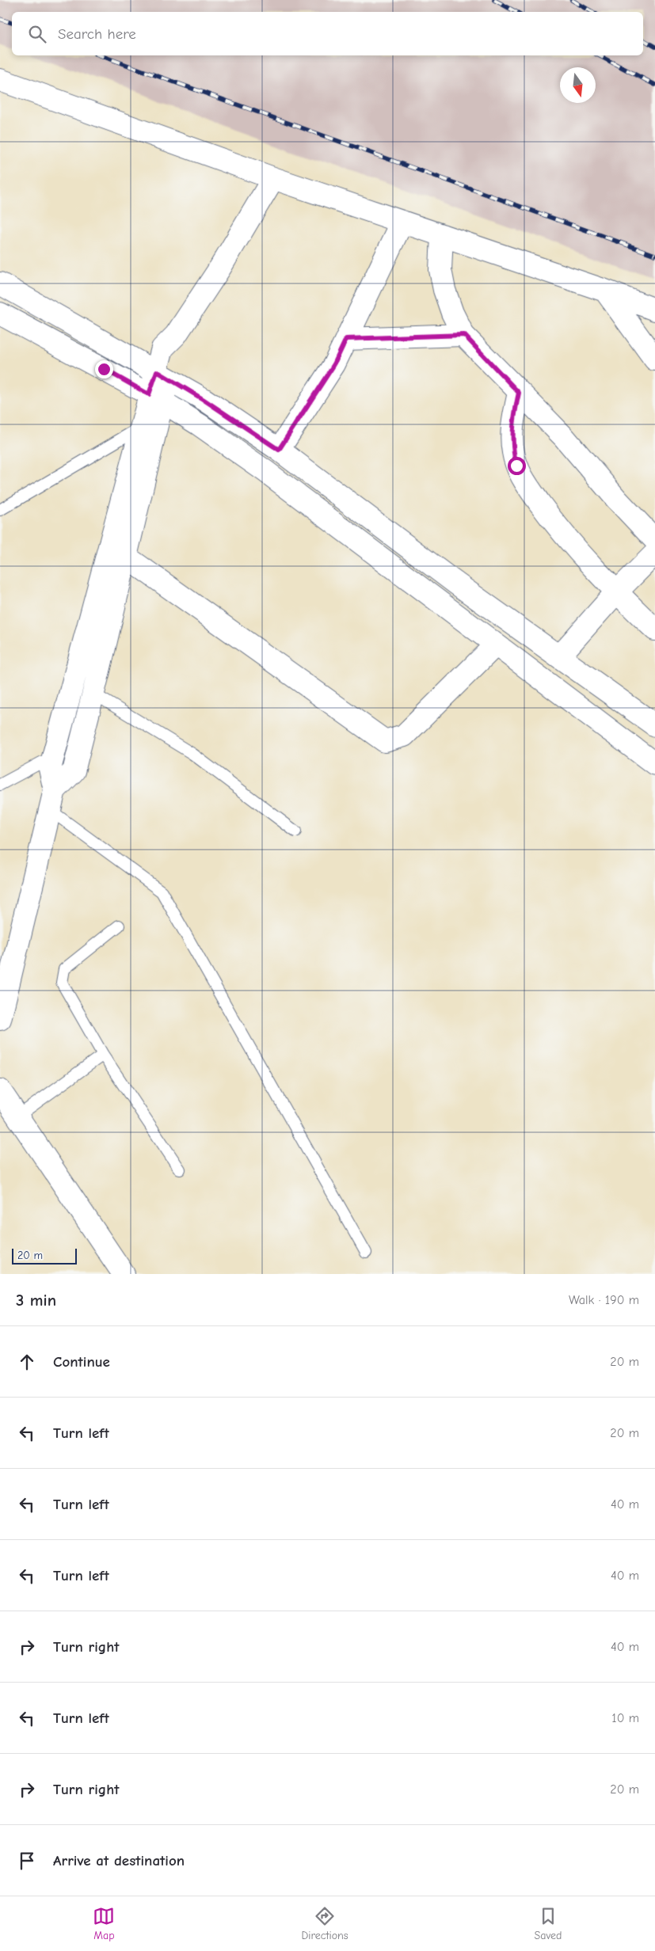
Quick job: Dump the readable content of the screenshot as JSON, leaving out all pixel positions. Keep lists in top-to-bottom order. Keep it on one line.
{"scale_bar":"20 m","north":"bottom","page":{"search":"Search here","scale":"20 m","heading":["3 min","Walk · 190 m"],"list":[["Continue","20 m"],["Turn left","20 m"],["Turn left","40 m"],["Turn left","40 m"],["Turn right","40 m"],["Turn left","10 m"],["Turn right","20 m"],"Arrive at destination"],"nav":["Map","Directions","Saved"]}}
